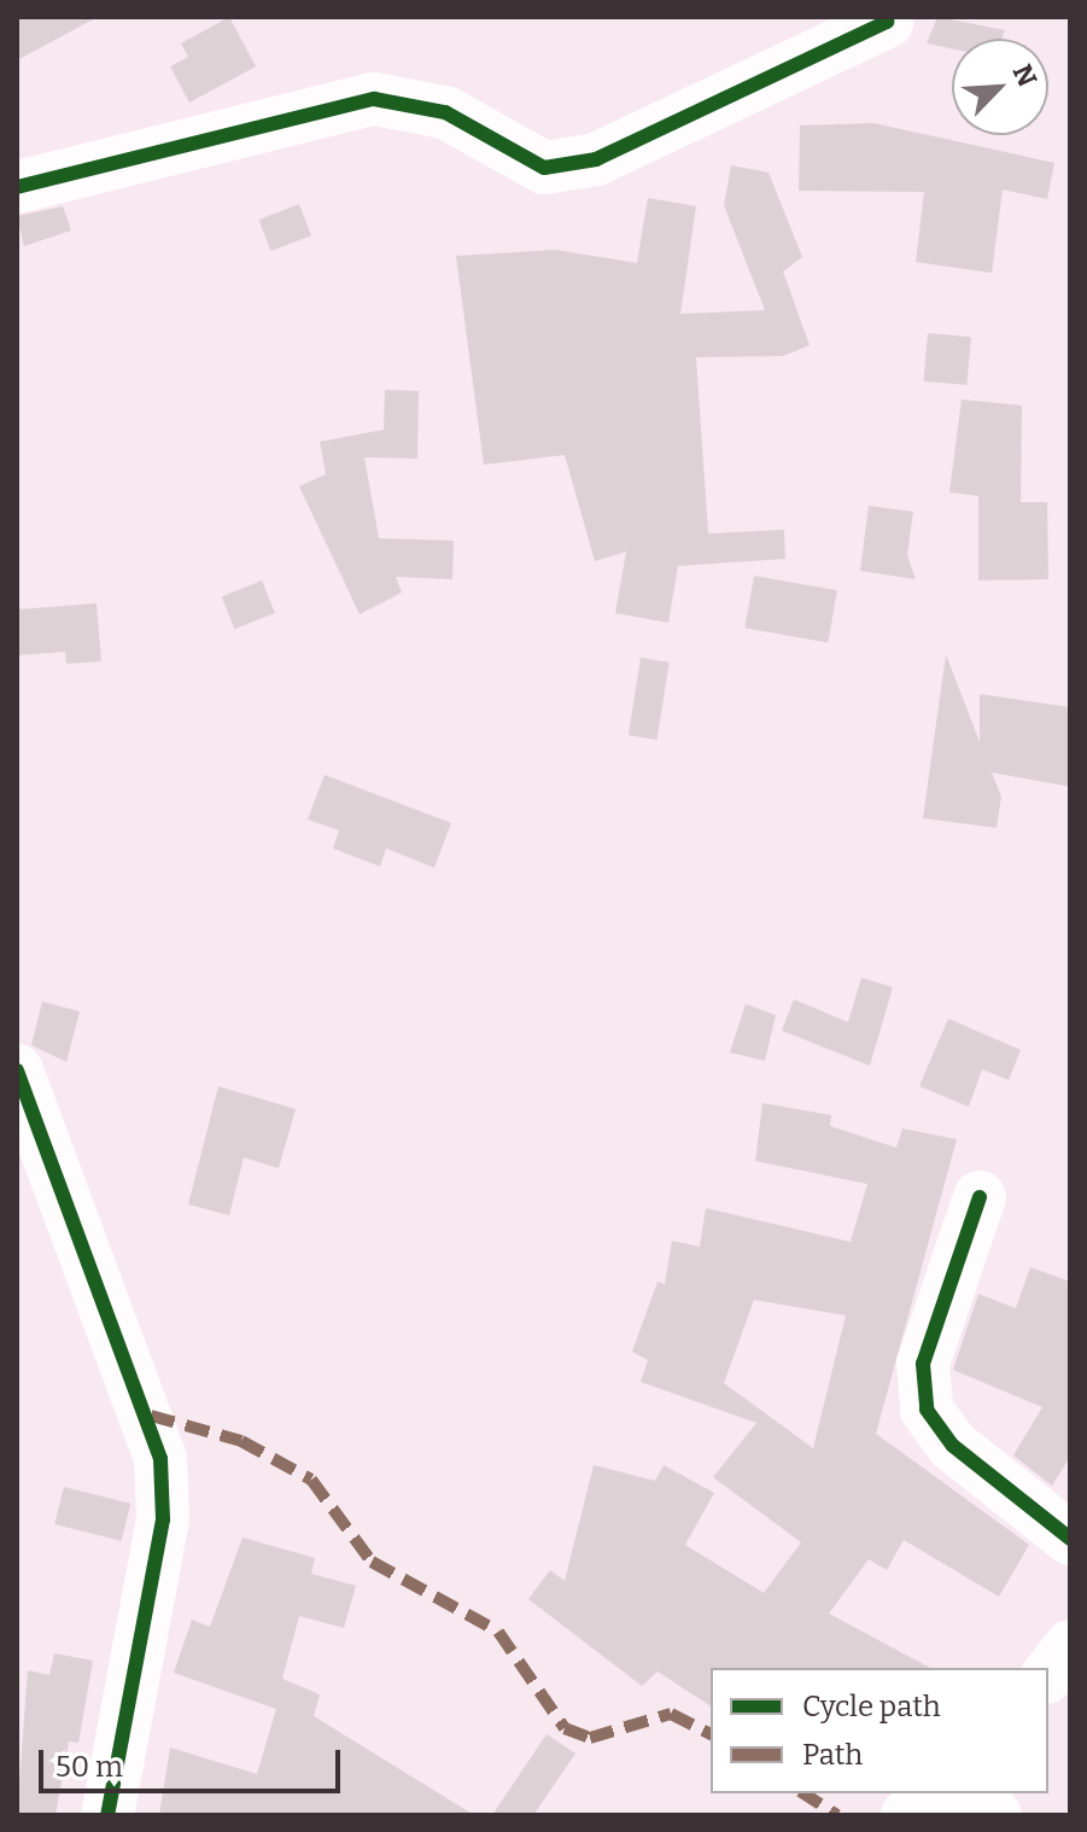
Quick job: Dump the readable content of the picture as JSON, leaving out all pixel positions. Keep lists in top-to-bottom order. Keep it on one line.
{"legend":["Cycle path","Path"],"scale_bar":"50 m","north":"top right"}
